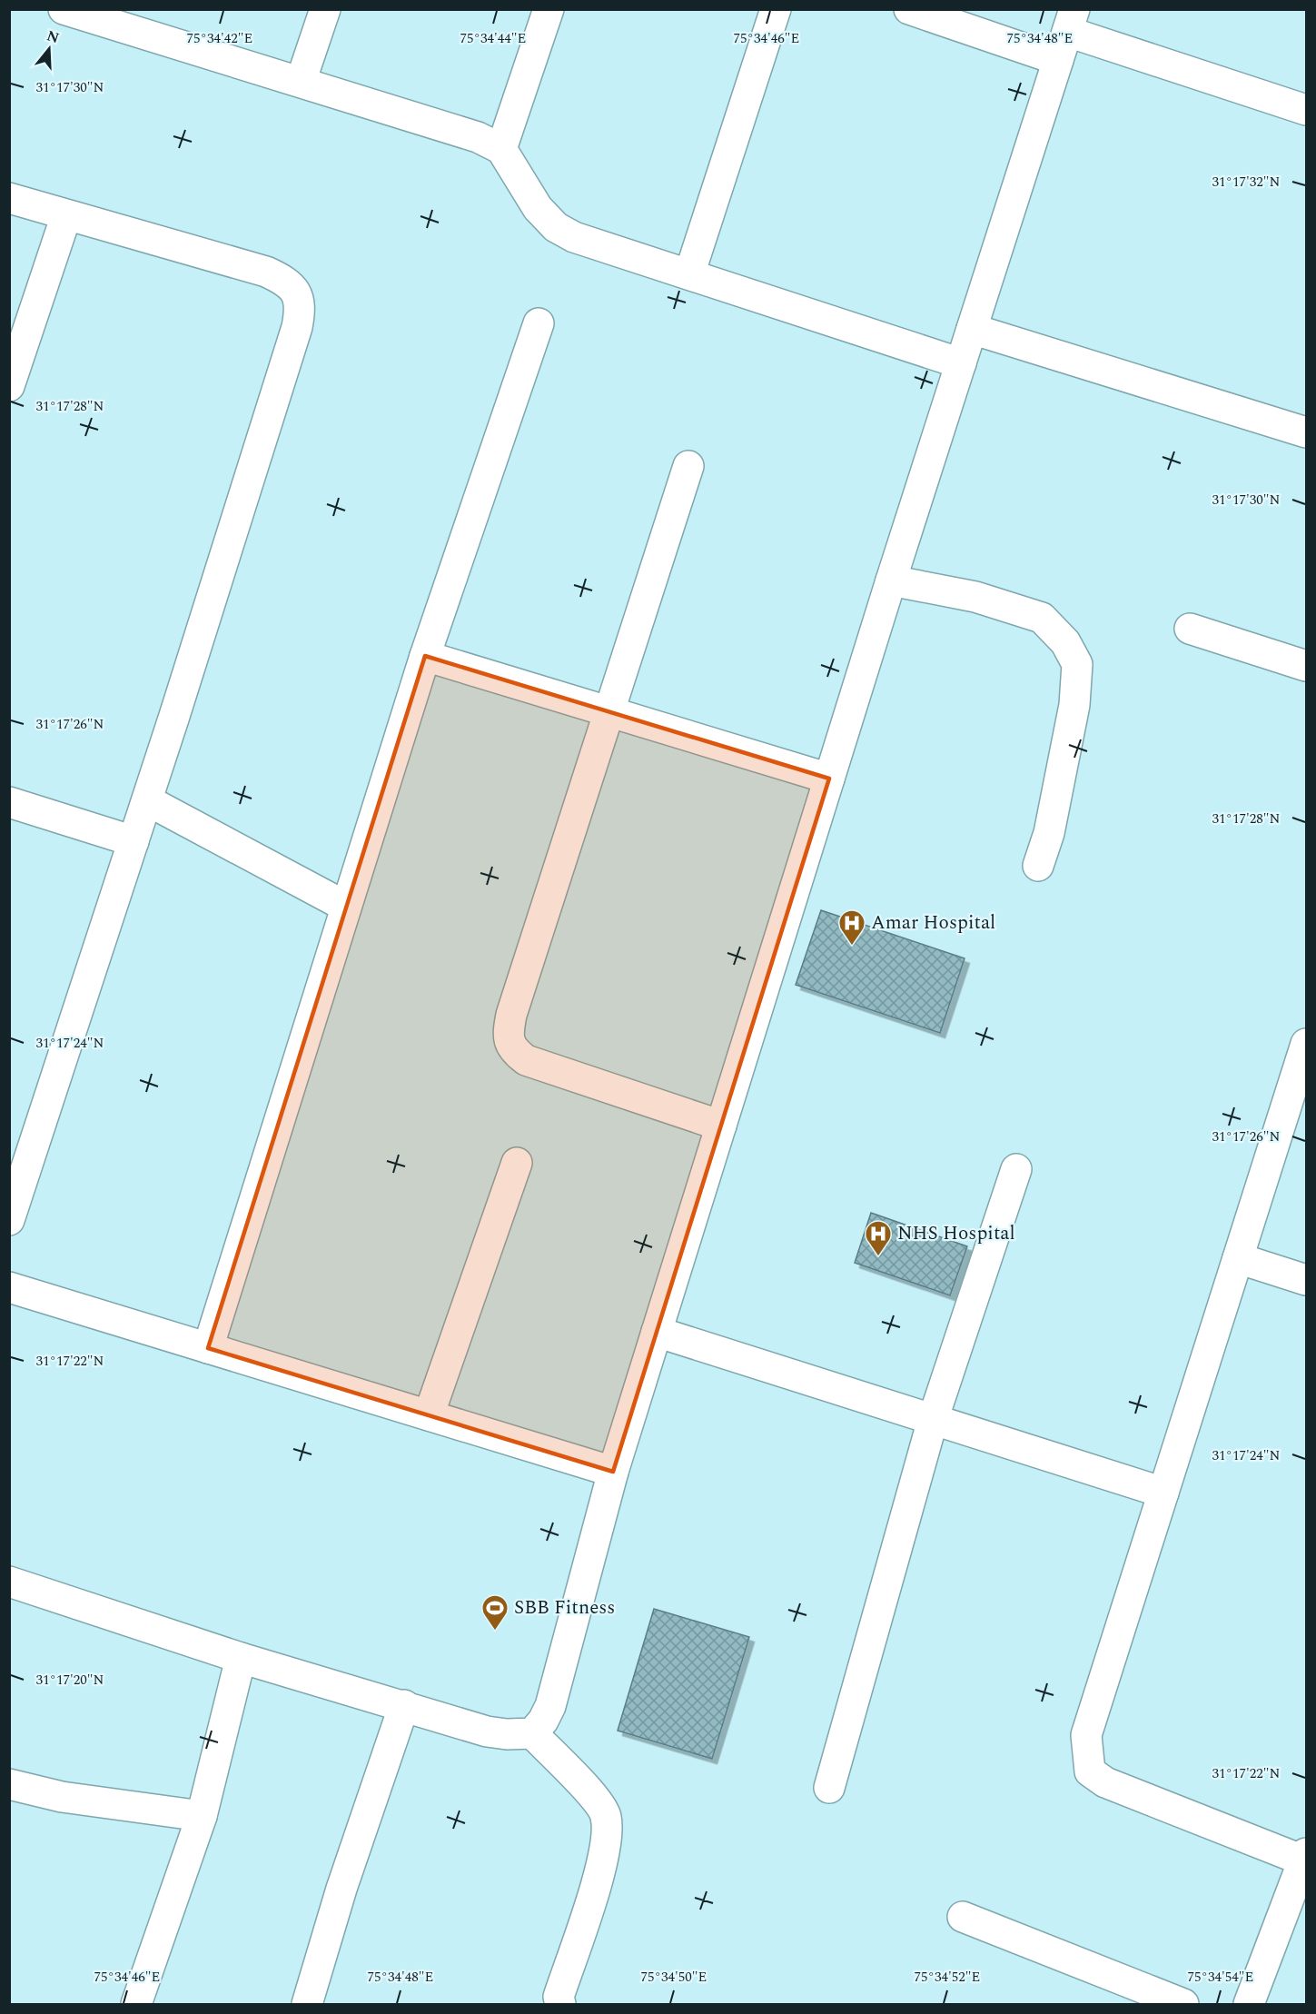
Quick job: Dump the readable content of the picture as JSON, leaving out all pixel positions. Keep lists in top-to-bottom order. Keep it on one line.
{"places":{"hospital":["Amar Hospital","NHS Hospital"],"sports":["SBB Fitness"]},"north":"top","coordinates":["75°34'42\"E","75°34'44\"E","75°34'46\"E","75°34'48\"E","31°17'30\"N","31°17'32\"N","31°17'28\"N","31°17'26\"N","31°17'24\"N","31°17'22\"N","31°17'20\"N","75°34'50\"E","75°34'52\"E","75°34'54\"E"]}
